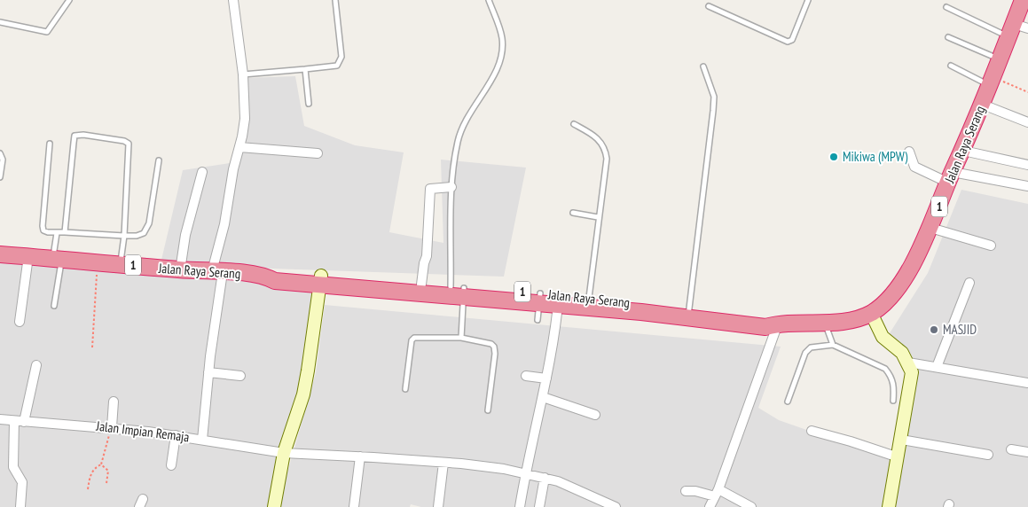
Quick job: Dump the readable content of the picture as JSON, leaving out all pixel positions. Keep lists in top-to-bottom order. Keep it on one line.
{"streets":{"highway":["Jalan Raya Serang","1"],"street":["Jalan Impian Remaja"]},"places":["Mikiwa (MPW)","MASJID"]}
